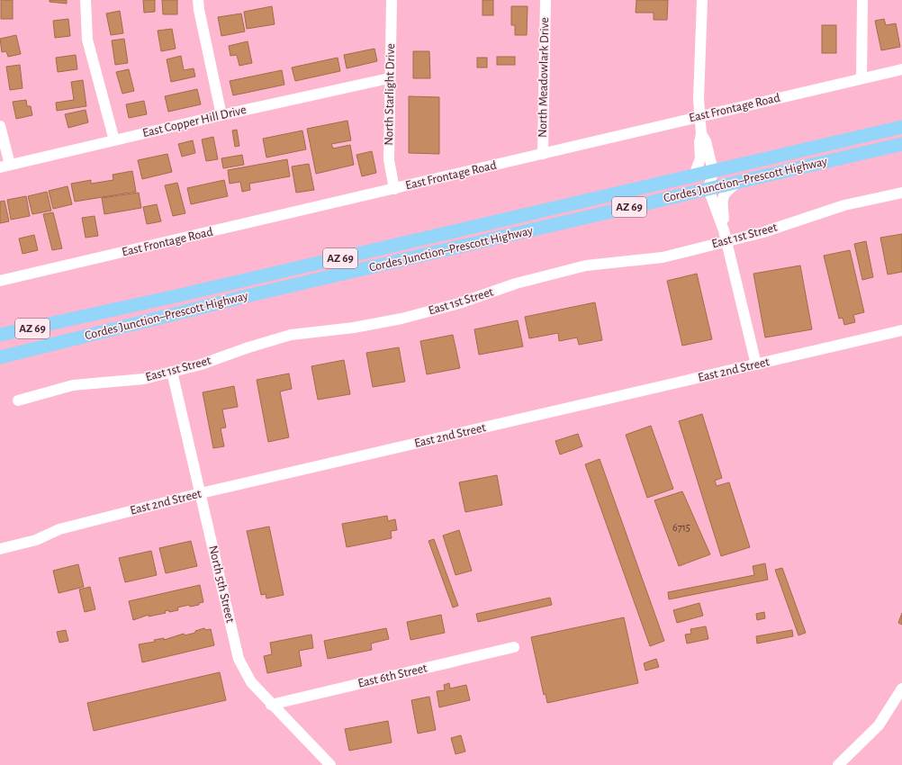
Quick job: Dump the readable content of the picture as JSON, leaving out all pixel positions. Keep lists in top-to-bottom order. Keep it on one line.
{"streets":{"main road":["Cordes Junction–Prescott Highway","AZ 69"],"street":["North Meadowlark Drive","North Starlight Drive","East Frontage Road","East Copper Hill Drive","East 1st Street","East 2nd Street","North 5th Street","East 6th Street"]},"crossings":[["North Meadowlark Drive","East Frontage Road"],["North Starlight Drive","East Frontage Road"],["North Starlight Drive","East Copper Hill Drive"],["East 1st Street","North 5th Street"],["East 2nd Street","North 5th Street"],["North 5th Street","East 6th Street"]],"house_numbers":["6715"]}
